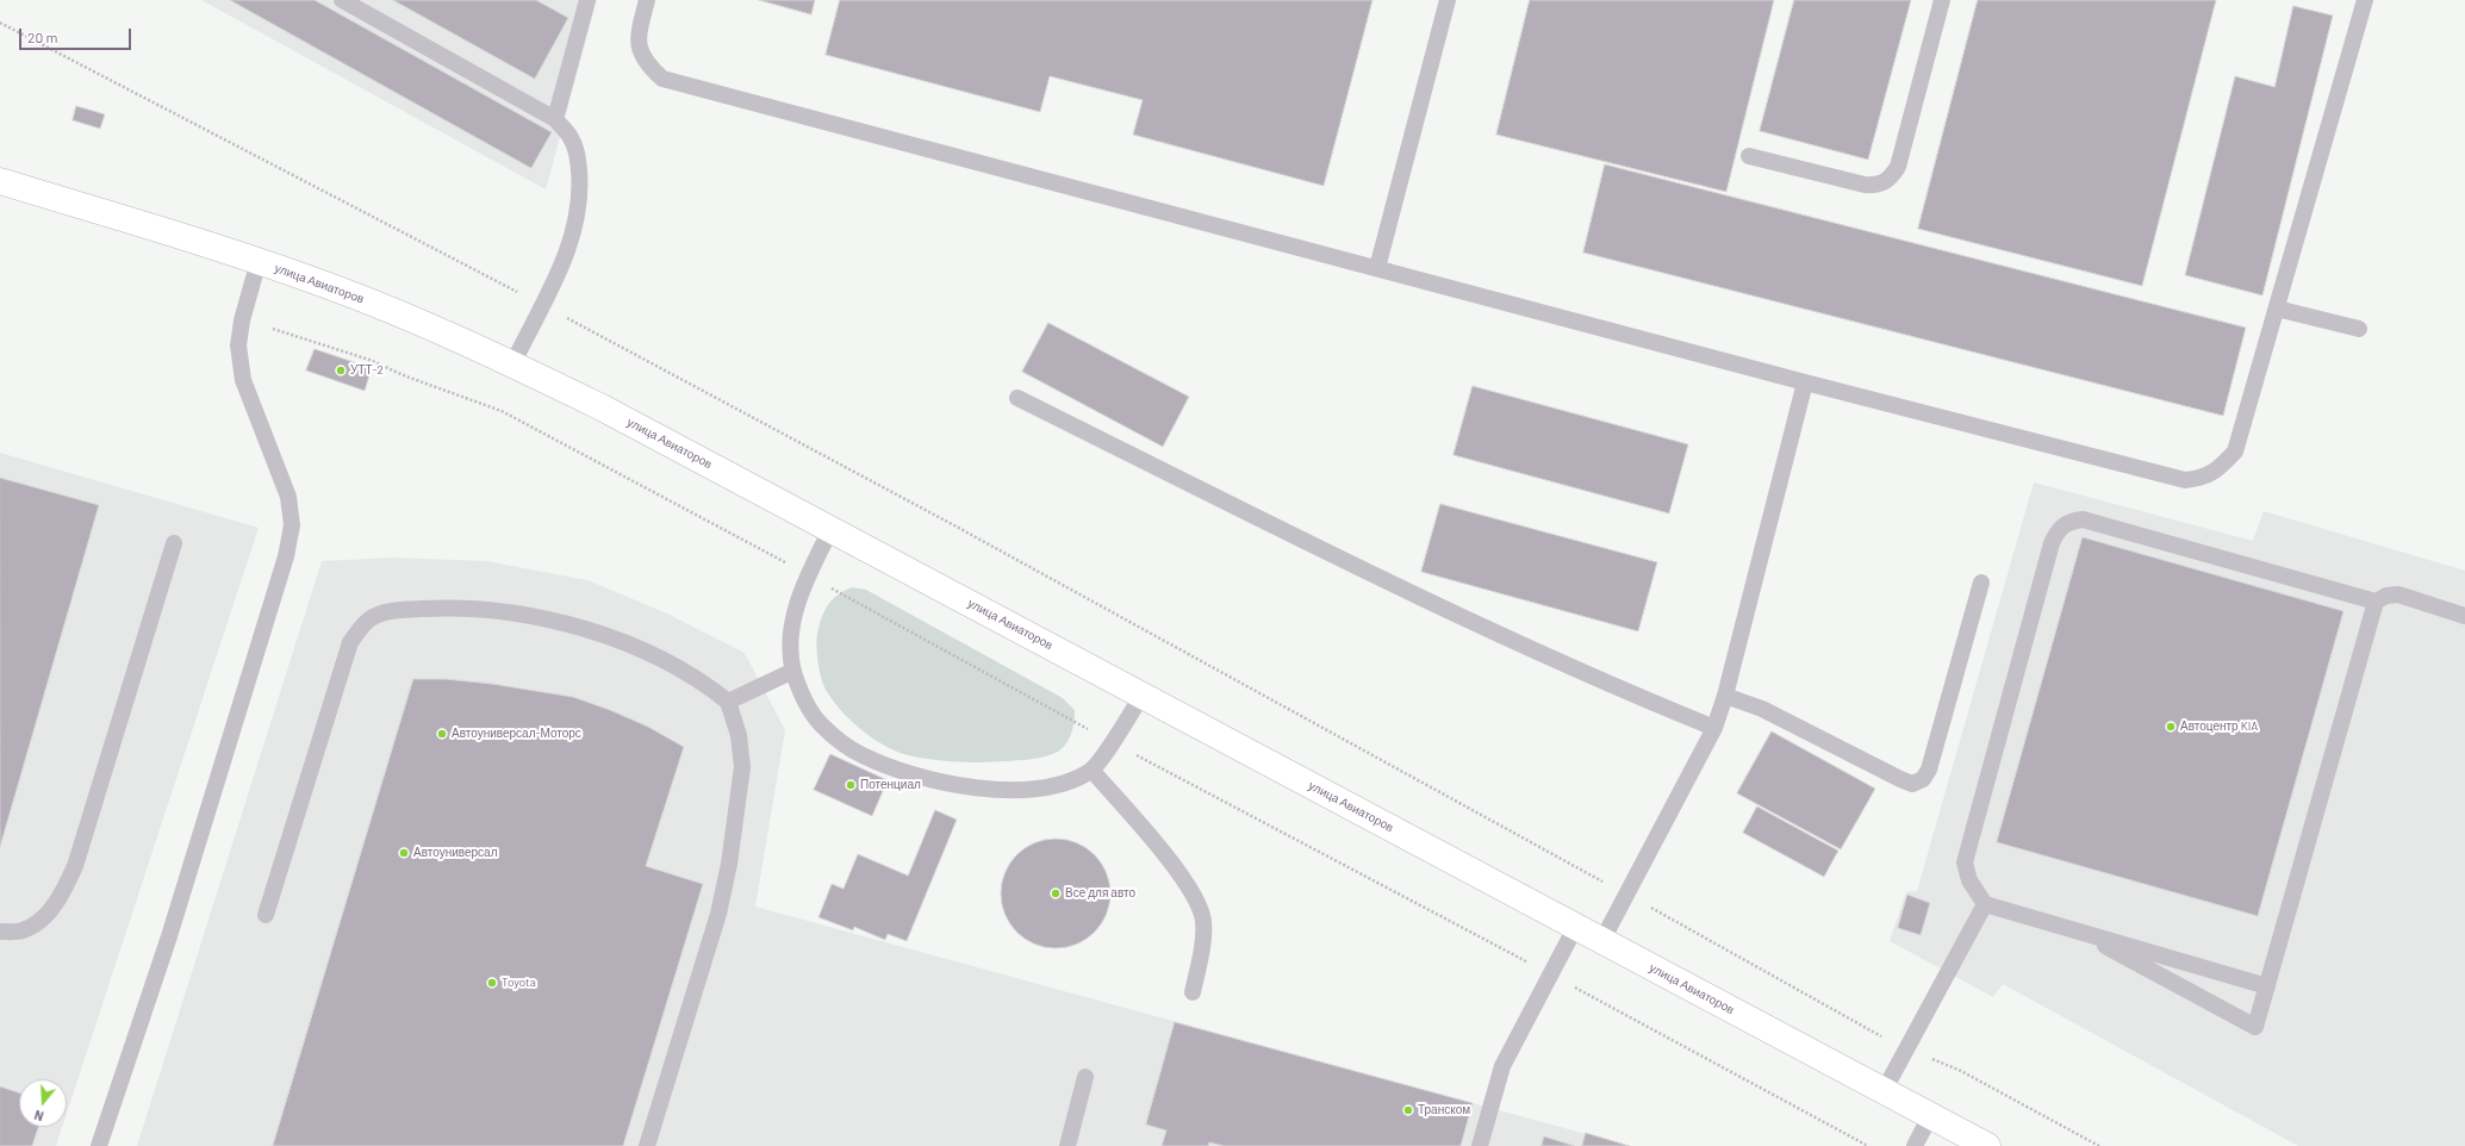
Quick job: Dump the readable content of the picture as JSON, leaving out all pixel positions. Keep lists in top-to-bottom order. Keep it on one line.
{"streets":{"main road":["улица Авиаторов"]},"places":["УТТ-2","Автоцентр KIA","Автоуниверсал-Моторс","Потенциал","Автоуниверсал","Все для авто","Toyota","Транском"],"scale_bar":"20 m","north":"bottom"}
